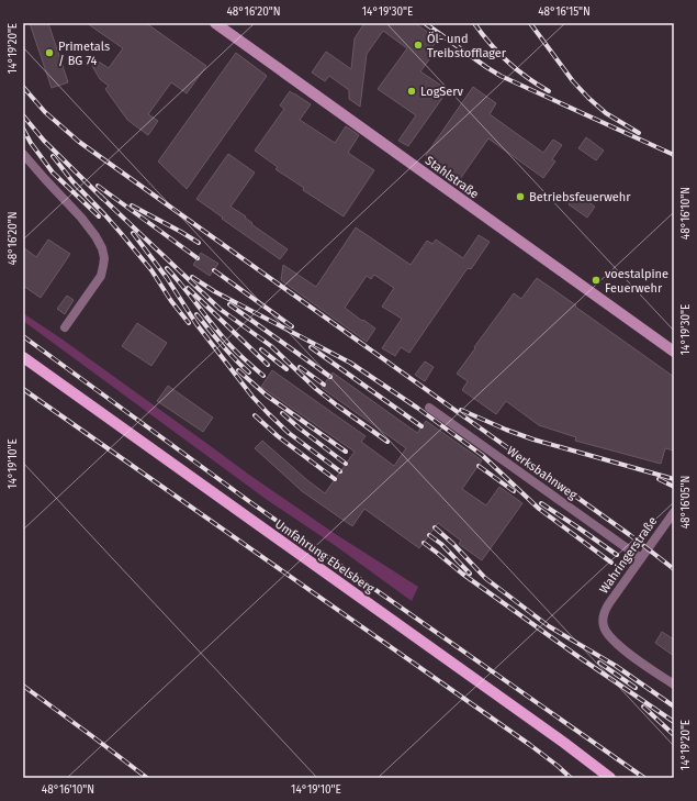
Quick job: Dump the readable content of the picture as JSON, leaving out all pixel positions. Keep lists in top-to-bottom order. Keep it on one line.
{"streets":{"main road":["Umfahrung Ebelsberg"],"street":["Stahlstraße","Werksbahnweg","Wahringerstraße"]},"crossings":[["Werksbahnweg","Wahringerstraße"]],"places":["Öl- und Treibstofflager","Primetals / BG 74","LogServ","Betriebsfeuerwehr","voestalpine Feuerwehr"],"coordinates":["48°16'20\"N","14°19'30\"E","48°16'15\"N","14°19'20\"E","48°16'10\"N","14°19'10\"E","48°16'05\"N"]}
